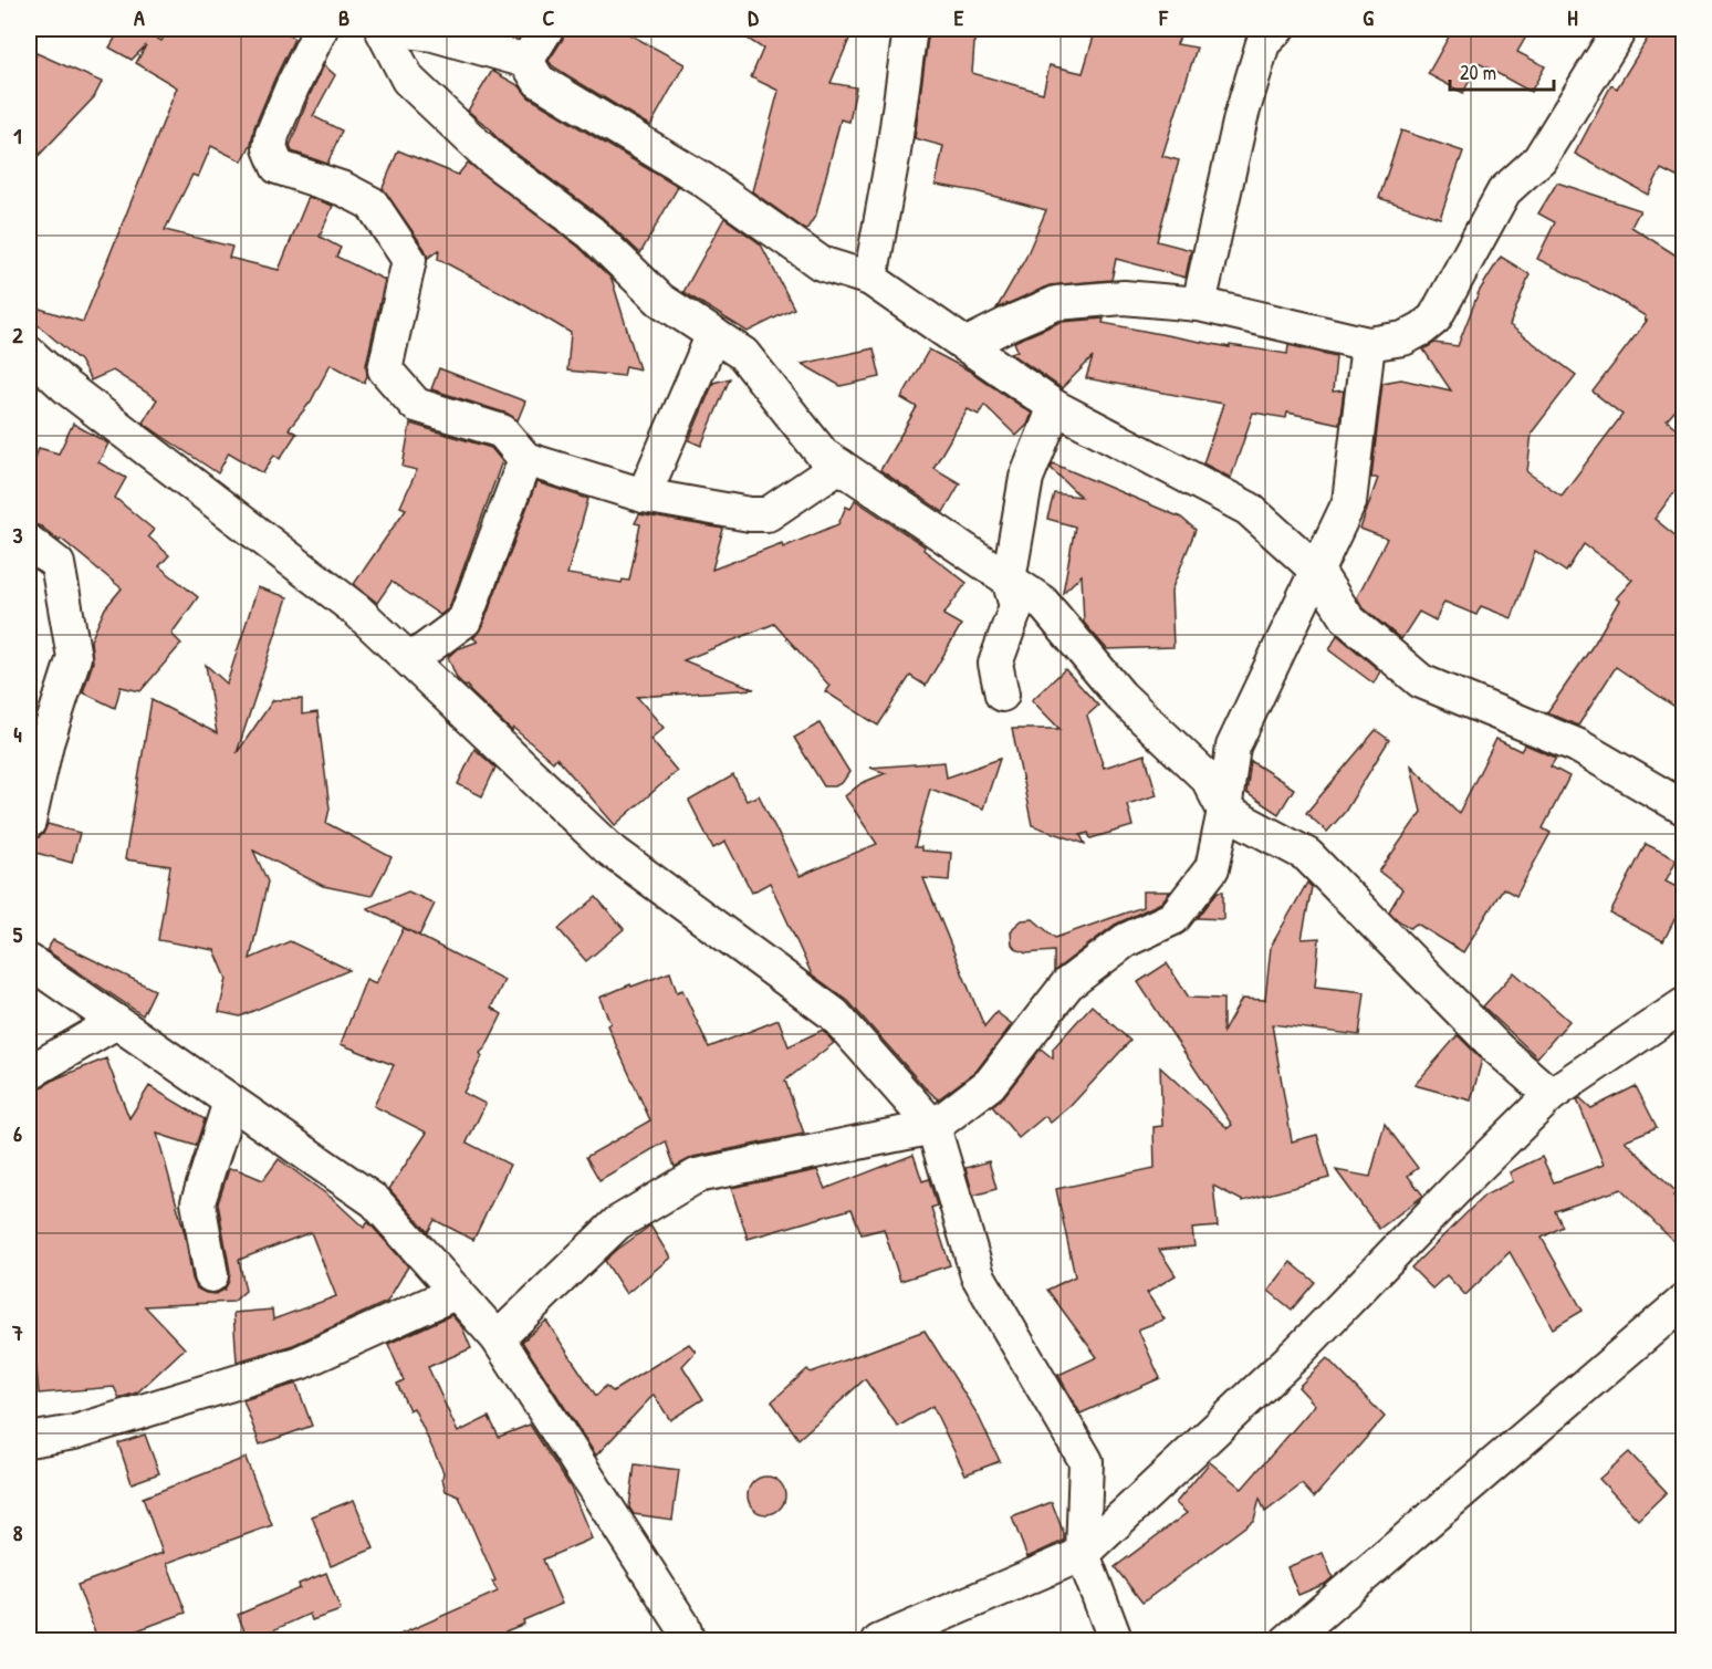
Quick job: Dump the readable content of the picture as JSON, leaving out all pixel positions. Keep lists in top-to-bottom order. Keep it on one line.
{"scale_bar":"20 m","grid":{"columns":["A","B","C","D","E","F","G","H"],"rows":["1","2","3","4","5","6","7","8"]}}
